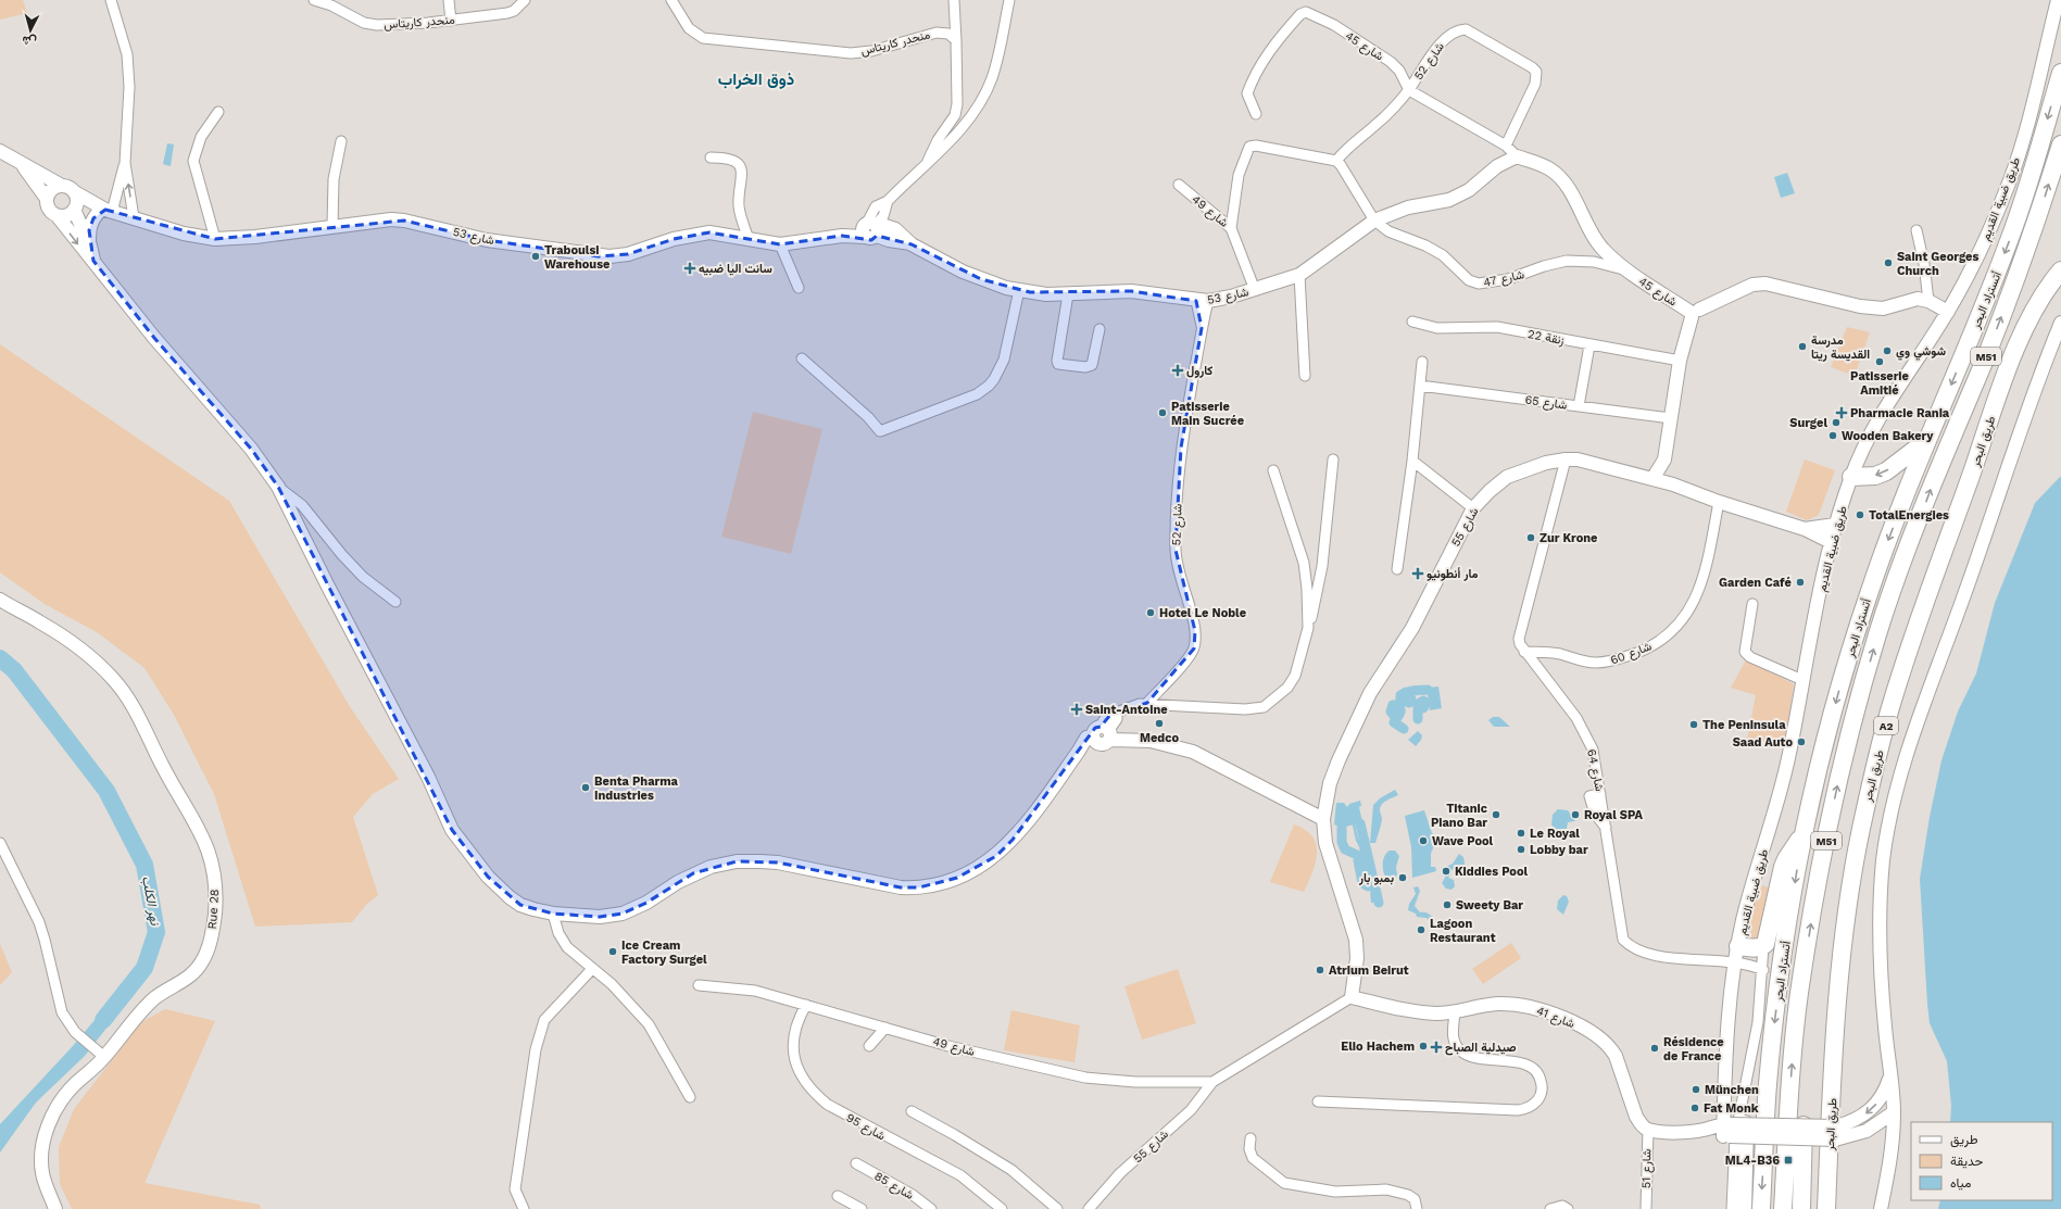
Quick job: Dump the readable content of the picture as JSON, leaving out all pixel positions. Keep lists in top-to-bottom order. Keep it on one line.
{"streets":{"highway":["أتستراد البحر","M51","طريق البحر","A2"],"street":["منحدر كاريتاس","شارع 45","شارع 52","طريق ضبية القديم","شارع 49","شارع 53","شارع 47","زنقة 22","شارع 65","شارع 55","شارع 60","شارع 64","Rue 28","شارع 41","شارع 95","شارع 51","شارع 85"]},"crossings":[["شارع 45","شارع 52"],["شارع 45","شارع 53"],["شارع 45","شارع 47"],["شارع 52","شارع 53"],["طريق ضبية القديم","شارع 55"],["طريق ضبية القديم","شارع 64"],["شارع 49","شارع 53"],["شارع 49","شارع 55"],["شارع 49","شارع 95"],["شارع 53","شارع 47"],["شارع 55","شارع 60"],["شارع 55","شارع 64"],["شارع 55","شارع 41"],["شارع 60","شارع 64"],["شارع 41","شارع 51"]],"districts":["ذوق الخراب"],"water":["نهر الكلب"],"places":{"other":["Traboulsi Warehouse","Saint Georges Church","مدرسة القديسة ريتا","شوشي وي","Patisserie Amitié","Patisserie Main Sucrée","Surgel","Wooden Bakery","TotalEnergies","Zur Krone","Garden Café","Hotel Le Noble","Medco","The Peninsula","Saad Auto","Benta Pharma Industries","Titanic Piano Bar","Royal SPA","Le Royal","Wave Pool","Lobby bar","Kiddies Pool","بمبو بار","Sweety Bar","Lagoon Restaurant","Ice Cream Factory Surgel","Atrium Beirut","Elio Hachem","Résidence de France","München","Fat Monk"],"health":["سانت اليا ضبيه","كارول","Pharmacie Rania","مار أنطونيو","Saint-Antoine","صيدلية الصباح"],"transit":["ML4-B36"]},"legend":["طريق","حديقة","مياه"],"north":"bottom"}
